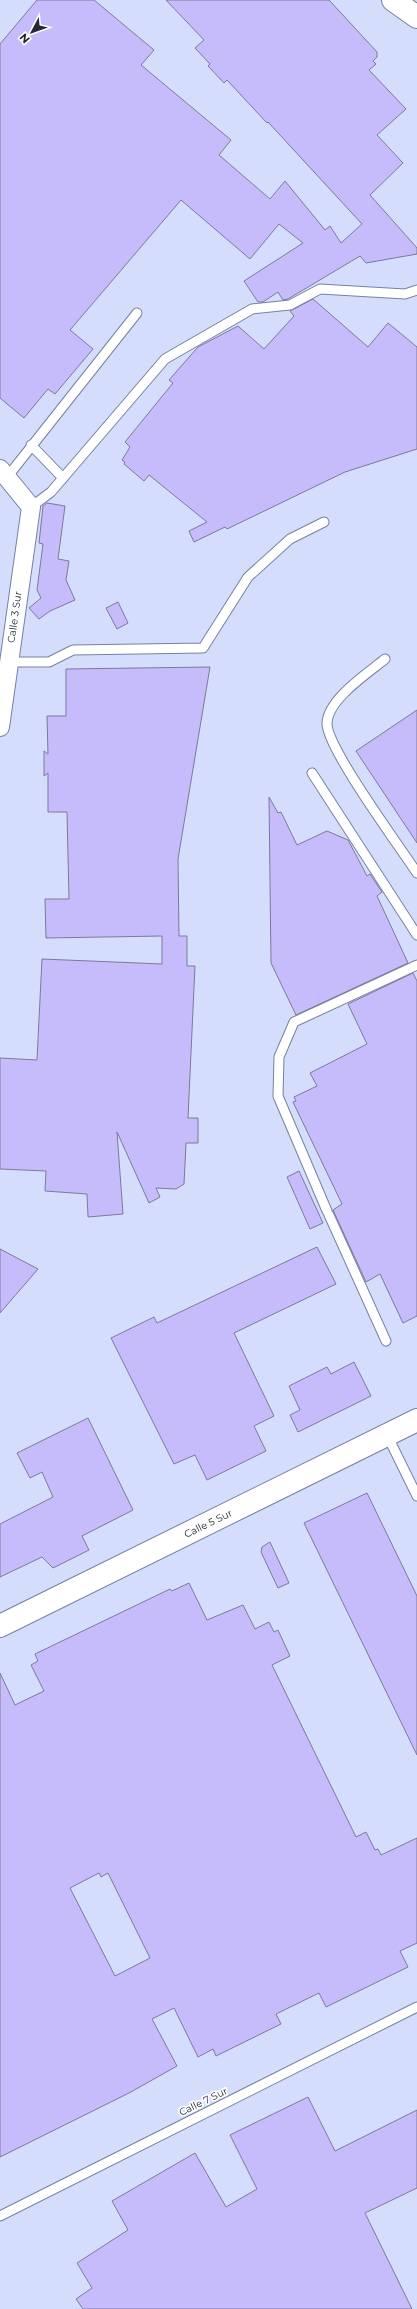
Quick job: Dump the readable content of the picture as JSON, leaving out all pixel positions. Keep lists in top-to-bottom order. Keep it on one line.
{"streets":{"street":["Calle 3 Sur","Calle 5 Sur"],"lane":["Calle 7 Sur"]},"north":"bottom left"}
